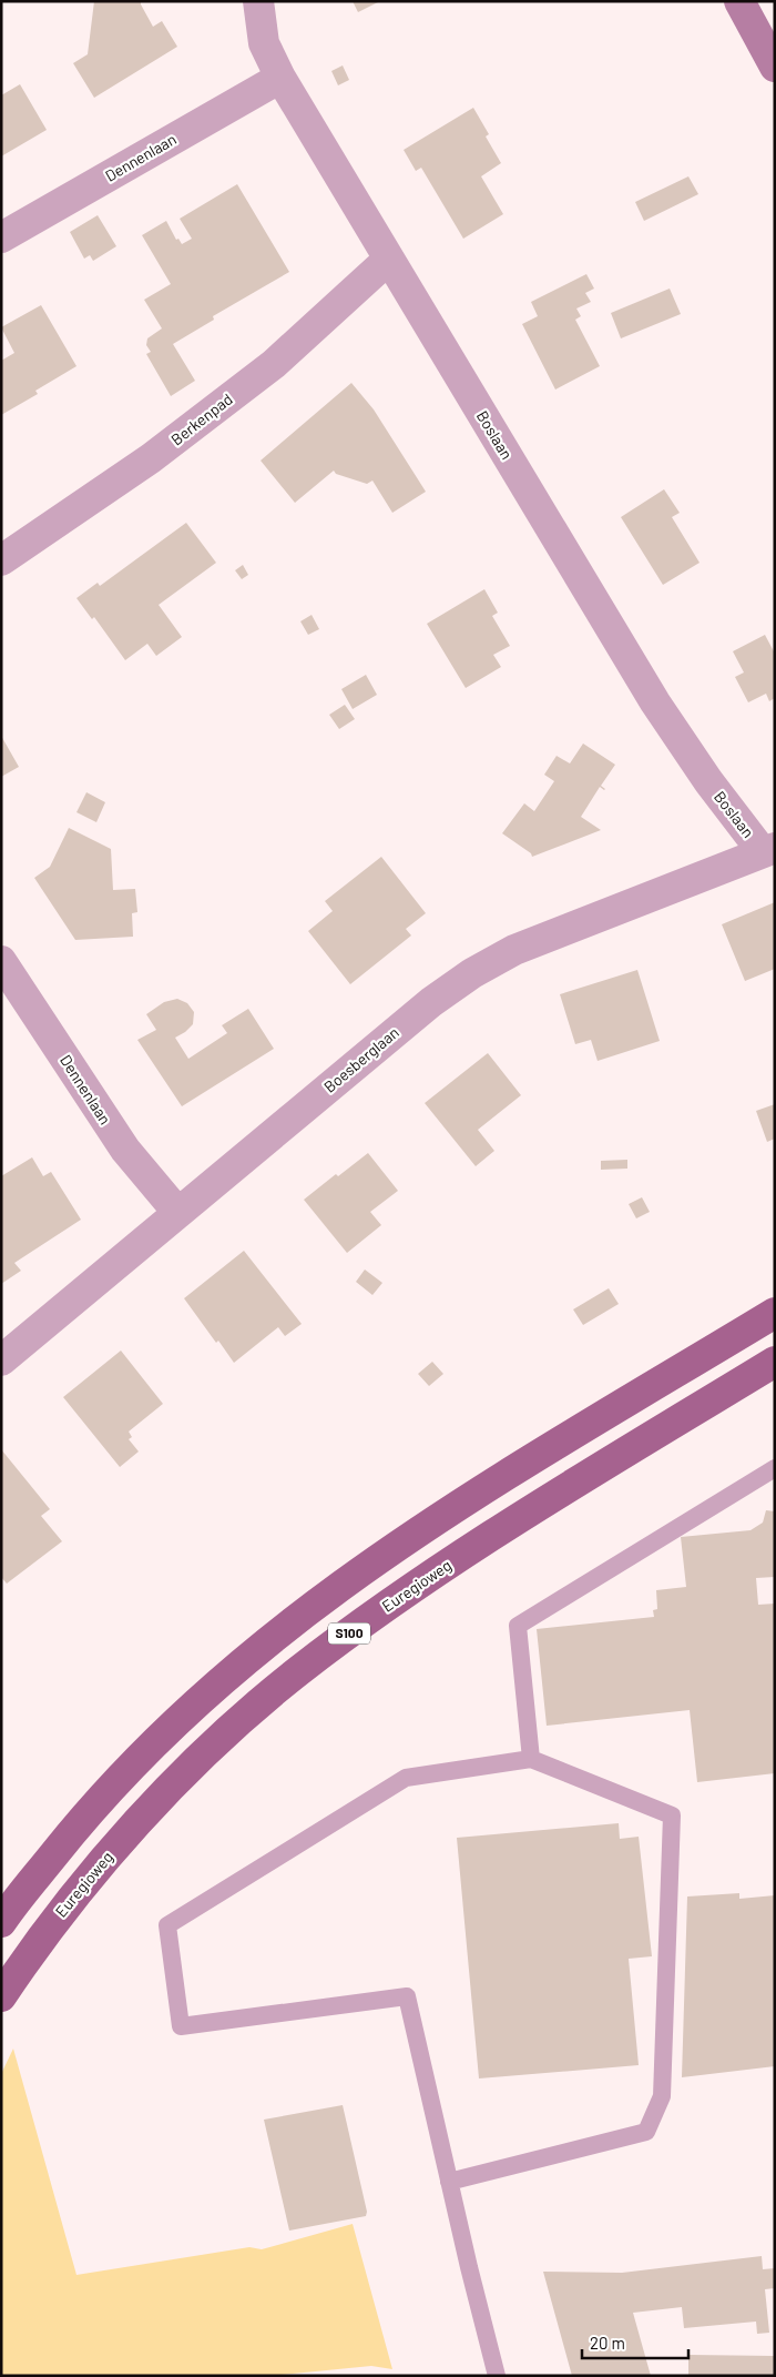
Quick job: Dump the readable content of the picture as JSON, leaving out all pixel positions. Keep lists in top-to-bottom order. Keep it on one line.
{"streets":{"main road":["Euregioweg","S100"],"street":["Dennenlaan","Berkenpad","Boslaan","Boesberglaan"]},"crossings":[["Dennenlaan","Boslaan"],["Dennenlaan","Boesberglaan"],["Berkenpad","Boslaan"],["Boslaan","Boesberglaan"]],"scale_bar":"20 m"}
